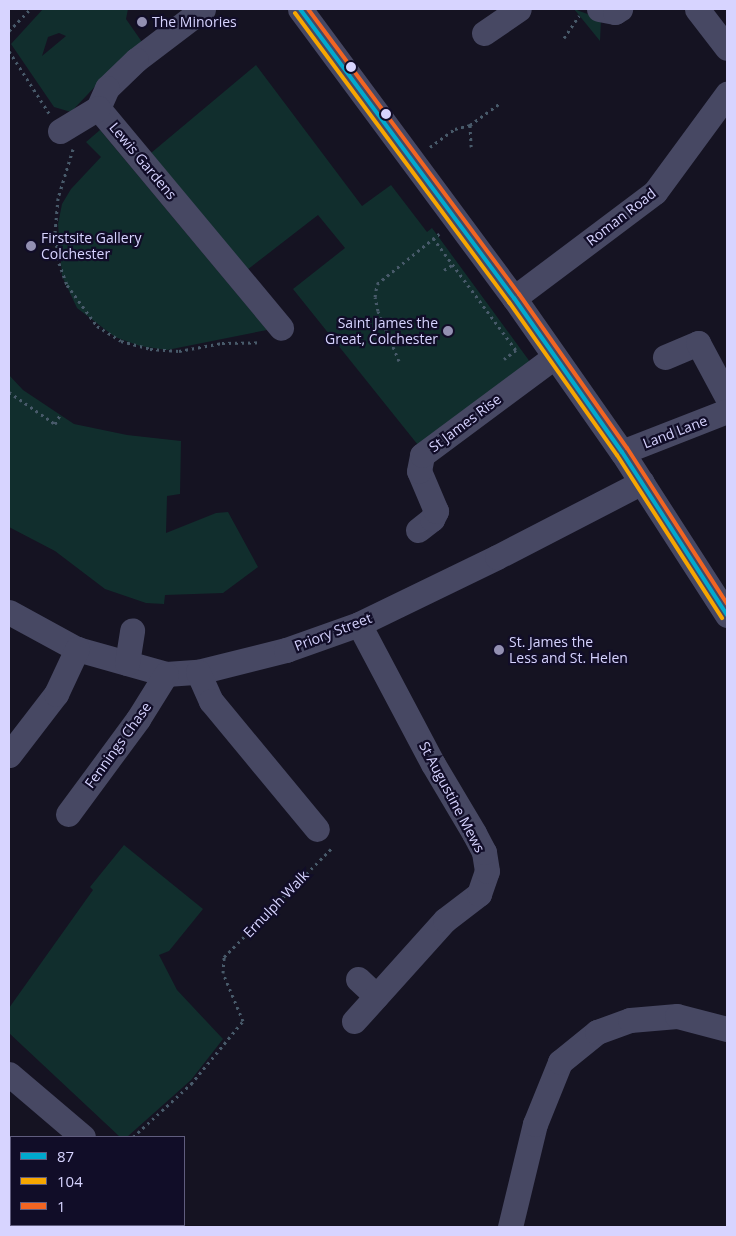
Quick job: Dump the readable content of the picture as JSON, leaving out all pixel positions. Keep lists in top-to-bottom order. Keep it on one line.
{"streets":{"street":["Lewis Gardens","Roman Road","St James Rise","Land Lane","Priory Street","Fennings Chase","St Augustine Mews"],"path":["Ernulph Walk"]},"crossings":[["Priory Street","Fennings Chase"],["Priory Street","St Augustine Mews"]],"places":["The Minories","Firstsite Gallery Colchester","Saint James the Great, Colchester","St. James the Less and St. Helen"],"lines":["transit line 87","transit line 1","transit line 104"],"legend":["87","104","1"]}
